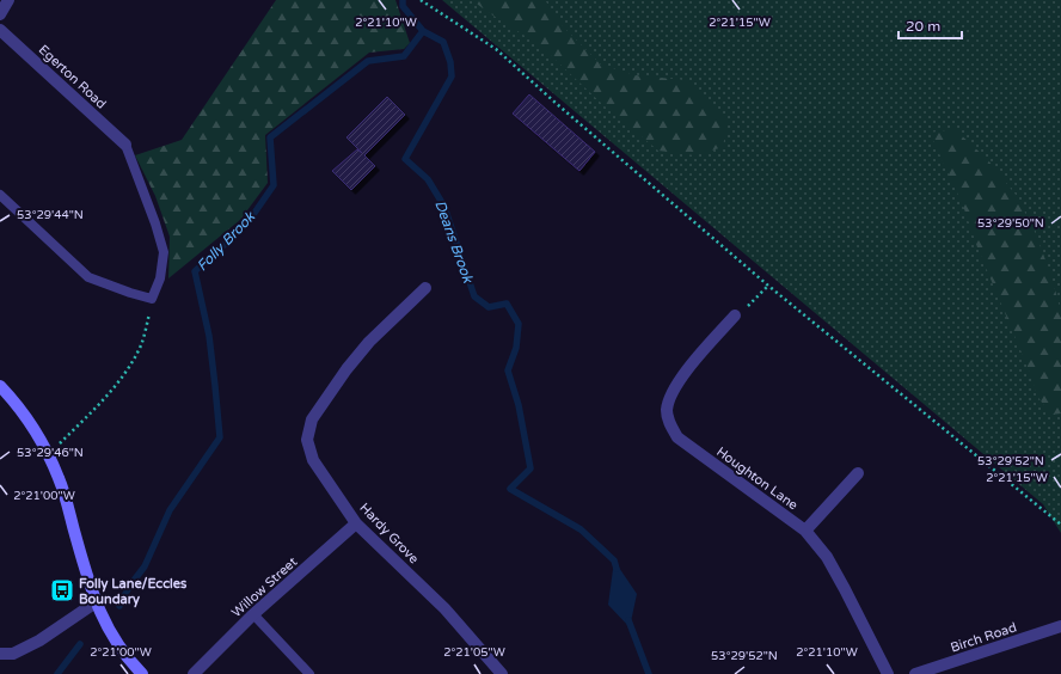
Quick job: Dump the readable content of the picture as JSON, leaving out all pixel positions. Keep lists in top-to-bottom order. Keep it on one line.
{"streets":{"street":["Egerton Road","Houghton Lane","Hardy Grove","Willow Street","Birch Road"]},"crossings":[["Hardy Grove","Willow Street"]],"water":["Folly Brook","Deans Brook"],"places":{"bus stop":["Folly Lane/Eccles Boundary"]},"scale_bar":"20 m","coordinates":["2°21'10\"W","2°21'15\"W","53°29'44\"N","53°29'50\"N","53°29'46\"N","53°29'52\"N","2°21'00\"W","2°21'05\"W"]}
